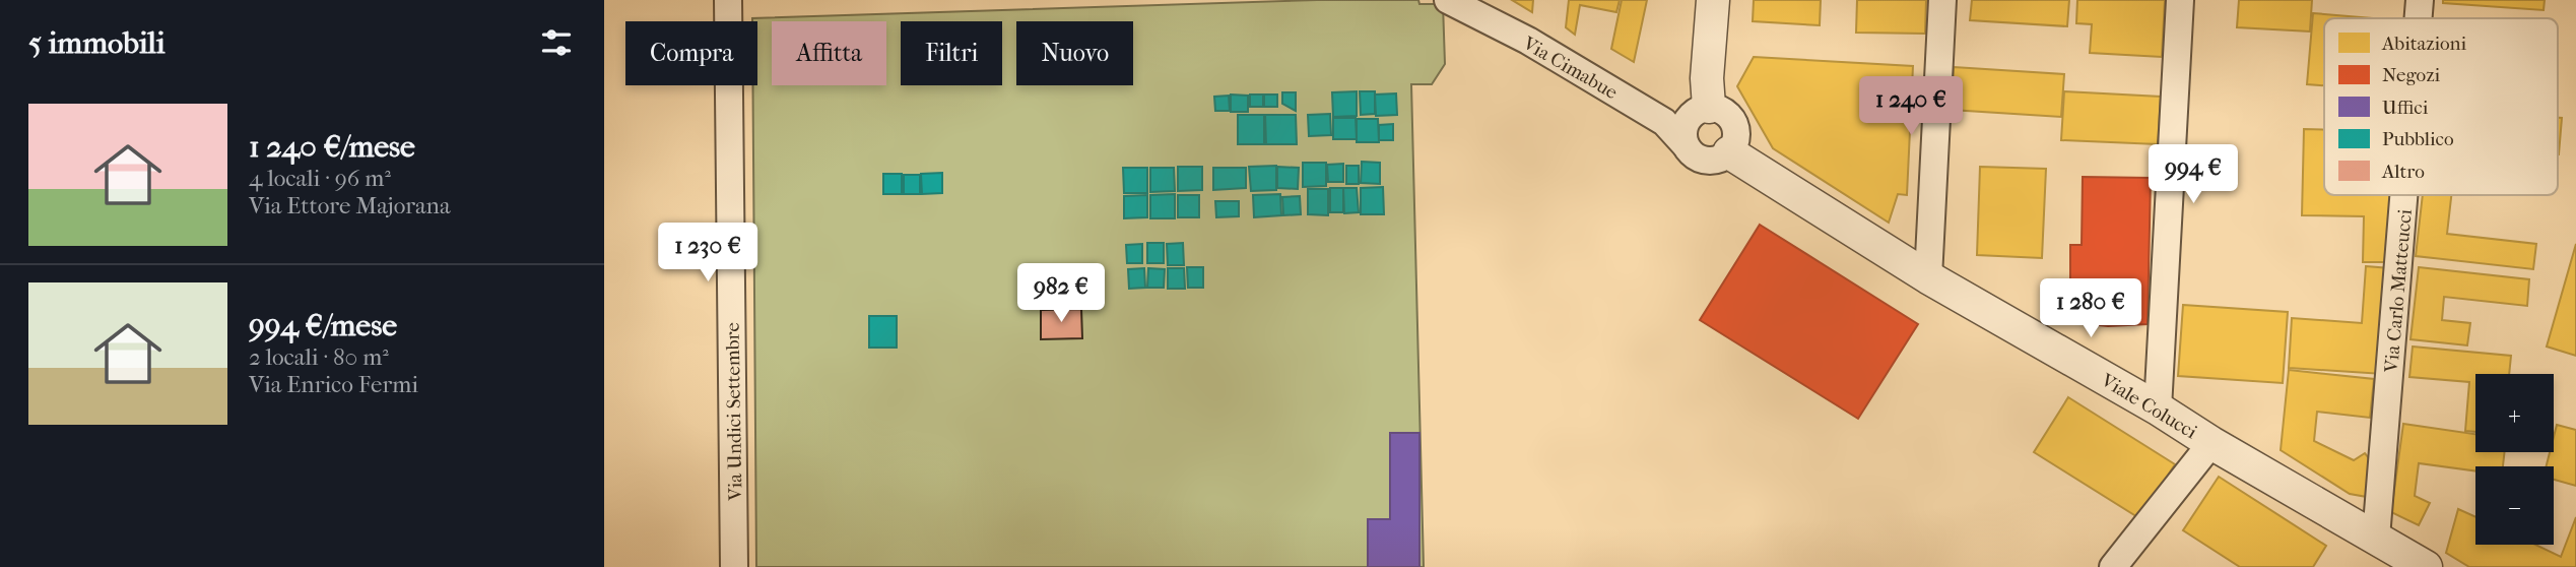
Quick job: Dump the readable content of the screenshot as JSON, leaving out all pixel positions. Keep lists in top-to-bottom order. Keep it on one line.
{"streets":{"street":["Via Cimabue","Via Carlo Matteucci","Viale Colucci","Via Undici Settembre"]},"crossings":[["Via Cimabue","Viale Colucci"],["Via Carlo Matteucci","Viale Colucci"]],"legend":["Abitazioni","Negozi","Uffici","Pubblico","Altro"],"page":{"heading":"5 immobili","chip":["Compra","Affitta","Filtri","Nuovo"],"price":["1 240 €","994 €","1 230 €","982 €","1 280 €"],"list":[{"name":"1 240 €/mese","note":"4 locali · 96 m² · Via Ettore Majorana"},{"name":"994 €/mese","note":"2 locali · 80 m² · Via Enrico Fermi"}],"map_buttons":["+","−"]}}
